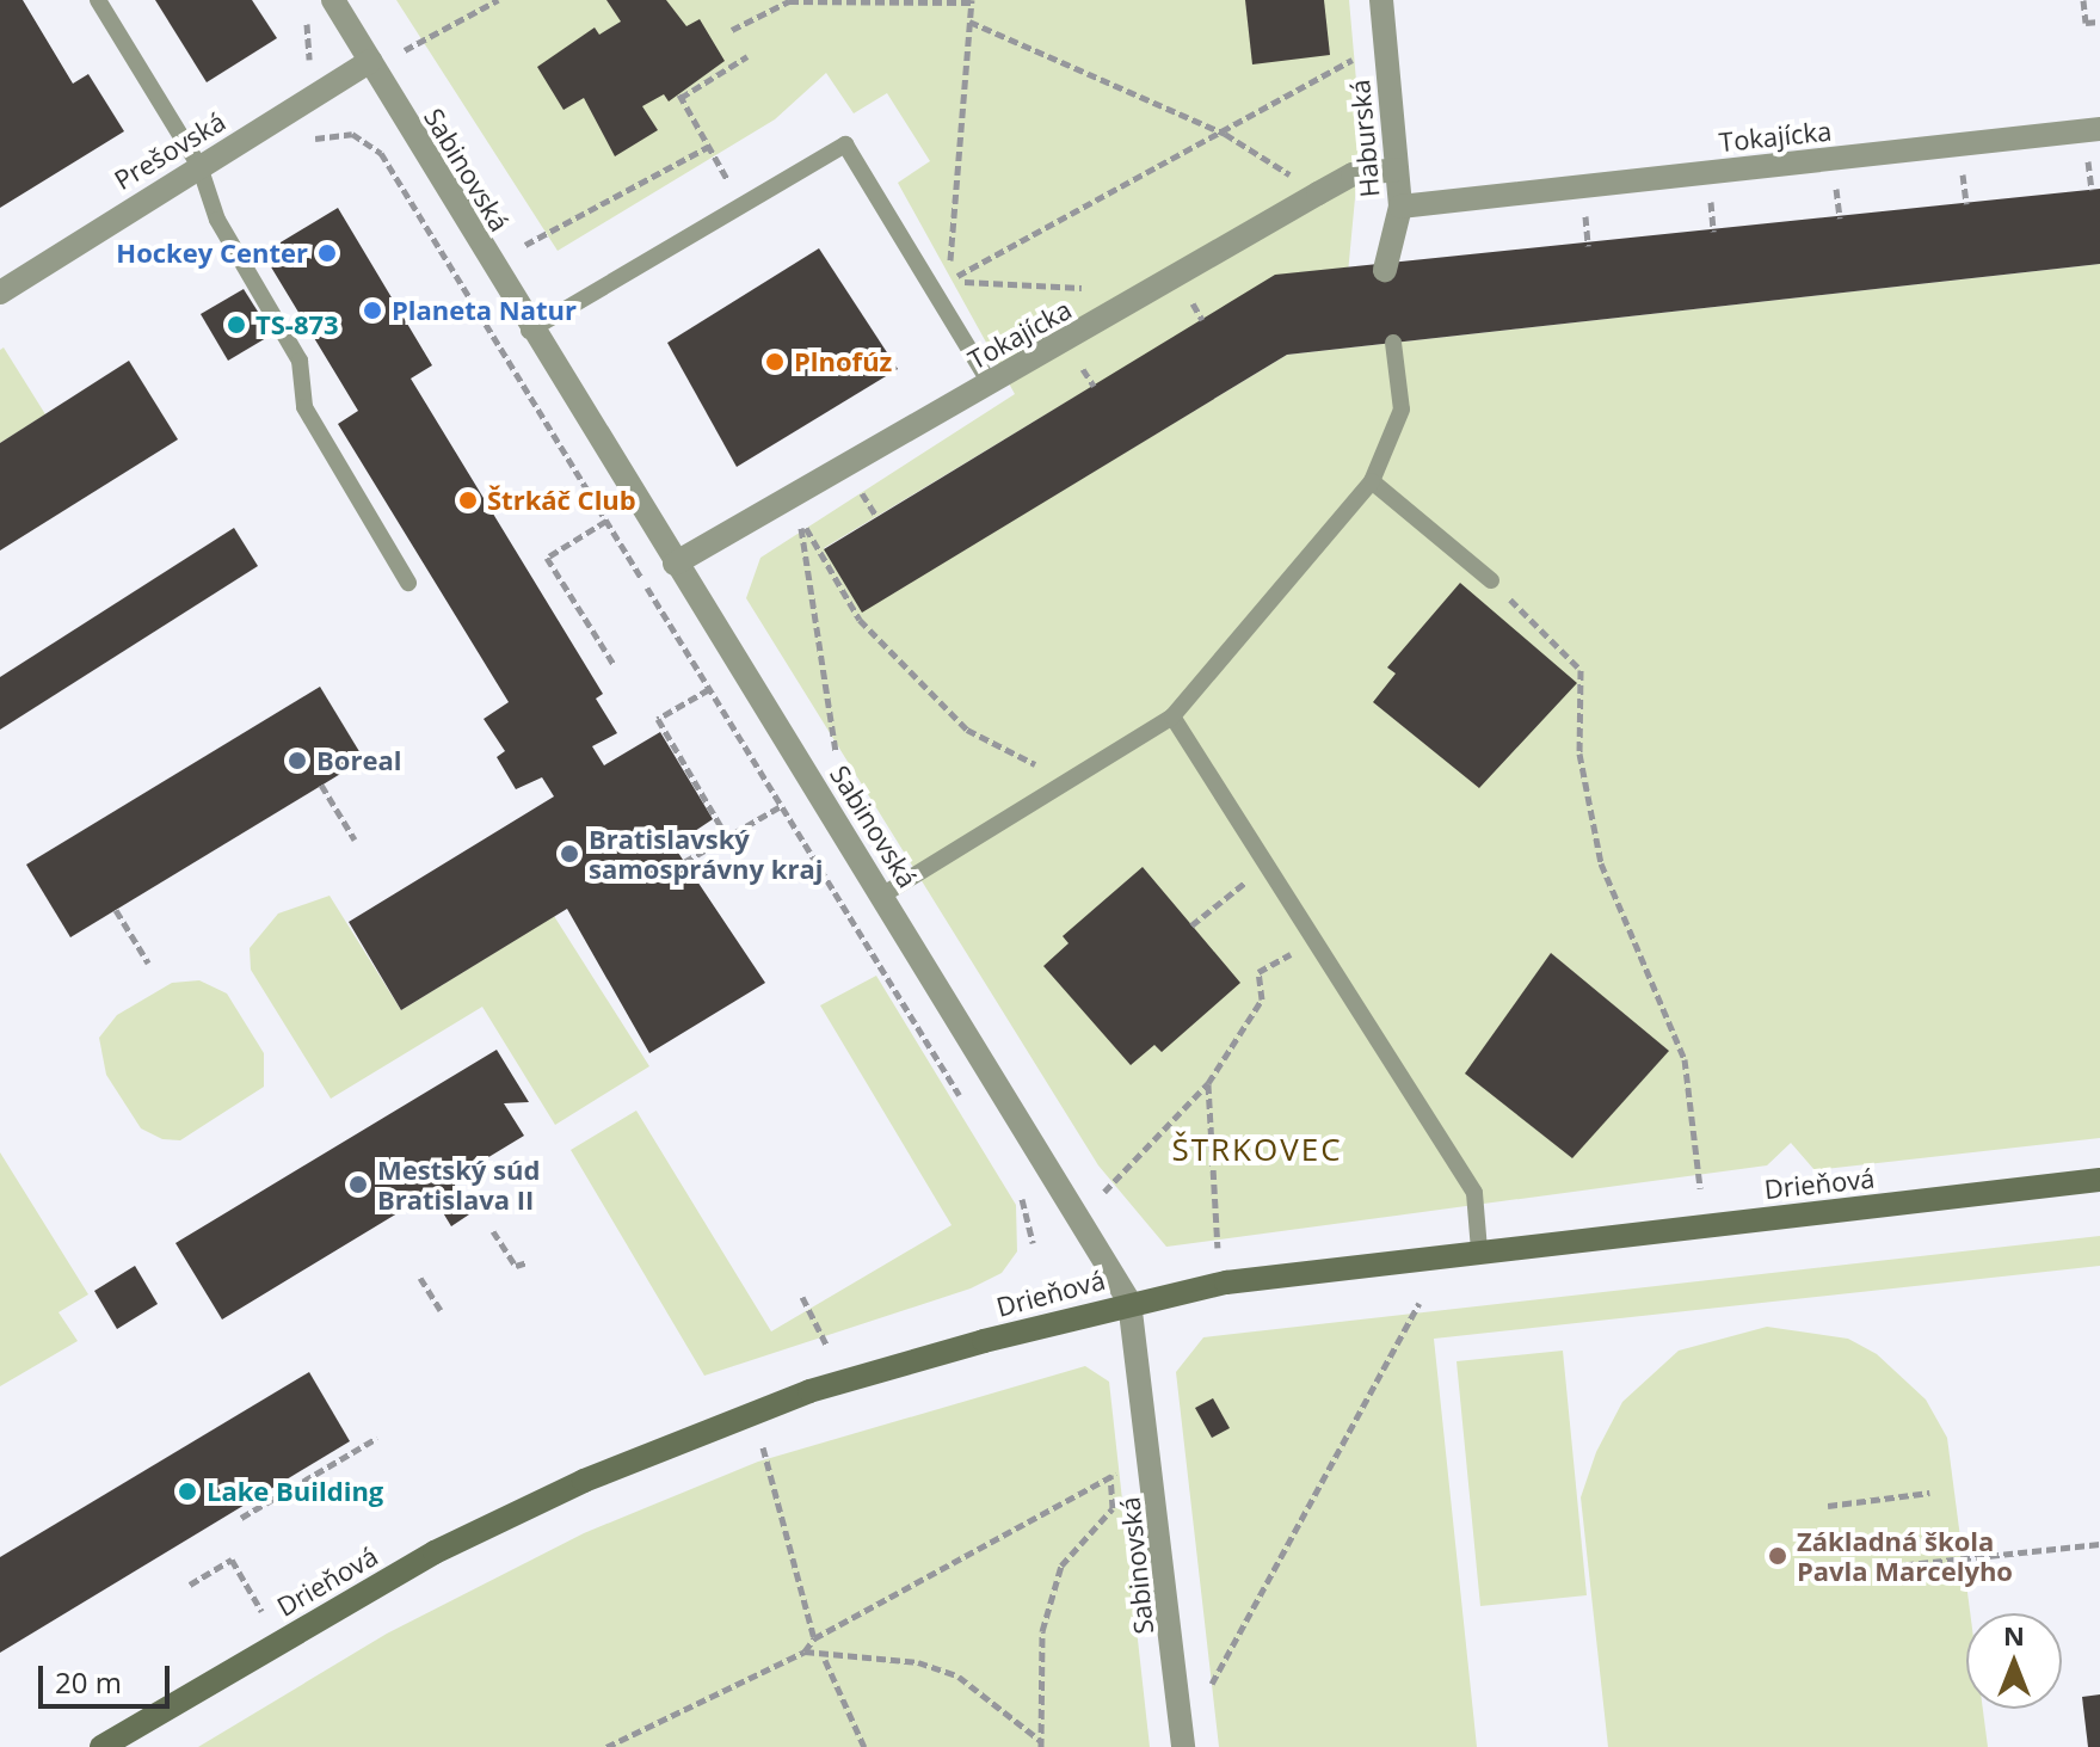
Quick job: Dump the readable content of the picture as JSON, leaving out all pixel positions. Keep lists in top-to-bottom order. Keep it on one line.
{"streets":{"street":["Tokajícka","Haburská","Prešovská","Sabinovská","Drieňová"]},"crossings":[["Tokajícka","Haburská"],["Tokajícka","Sabinovská"],["Prešovská","Sabinovská"],["Sabinovská","Drieňová"]],"districts":["ŠTRKOVEC"],"places":["Hockey Center","Planeta Natur","TS-873","Plnofúz","Štrkáč Club","Boreal","Bratislavský samosprávny kraj","Mestský súd Bratislava II","Lake Building","Základná škola Pavla Marcelyho"],"scale_bar":"20 m","north":"top"}
